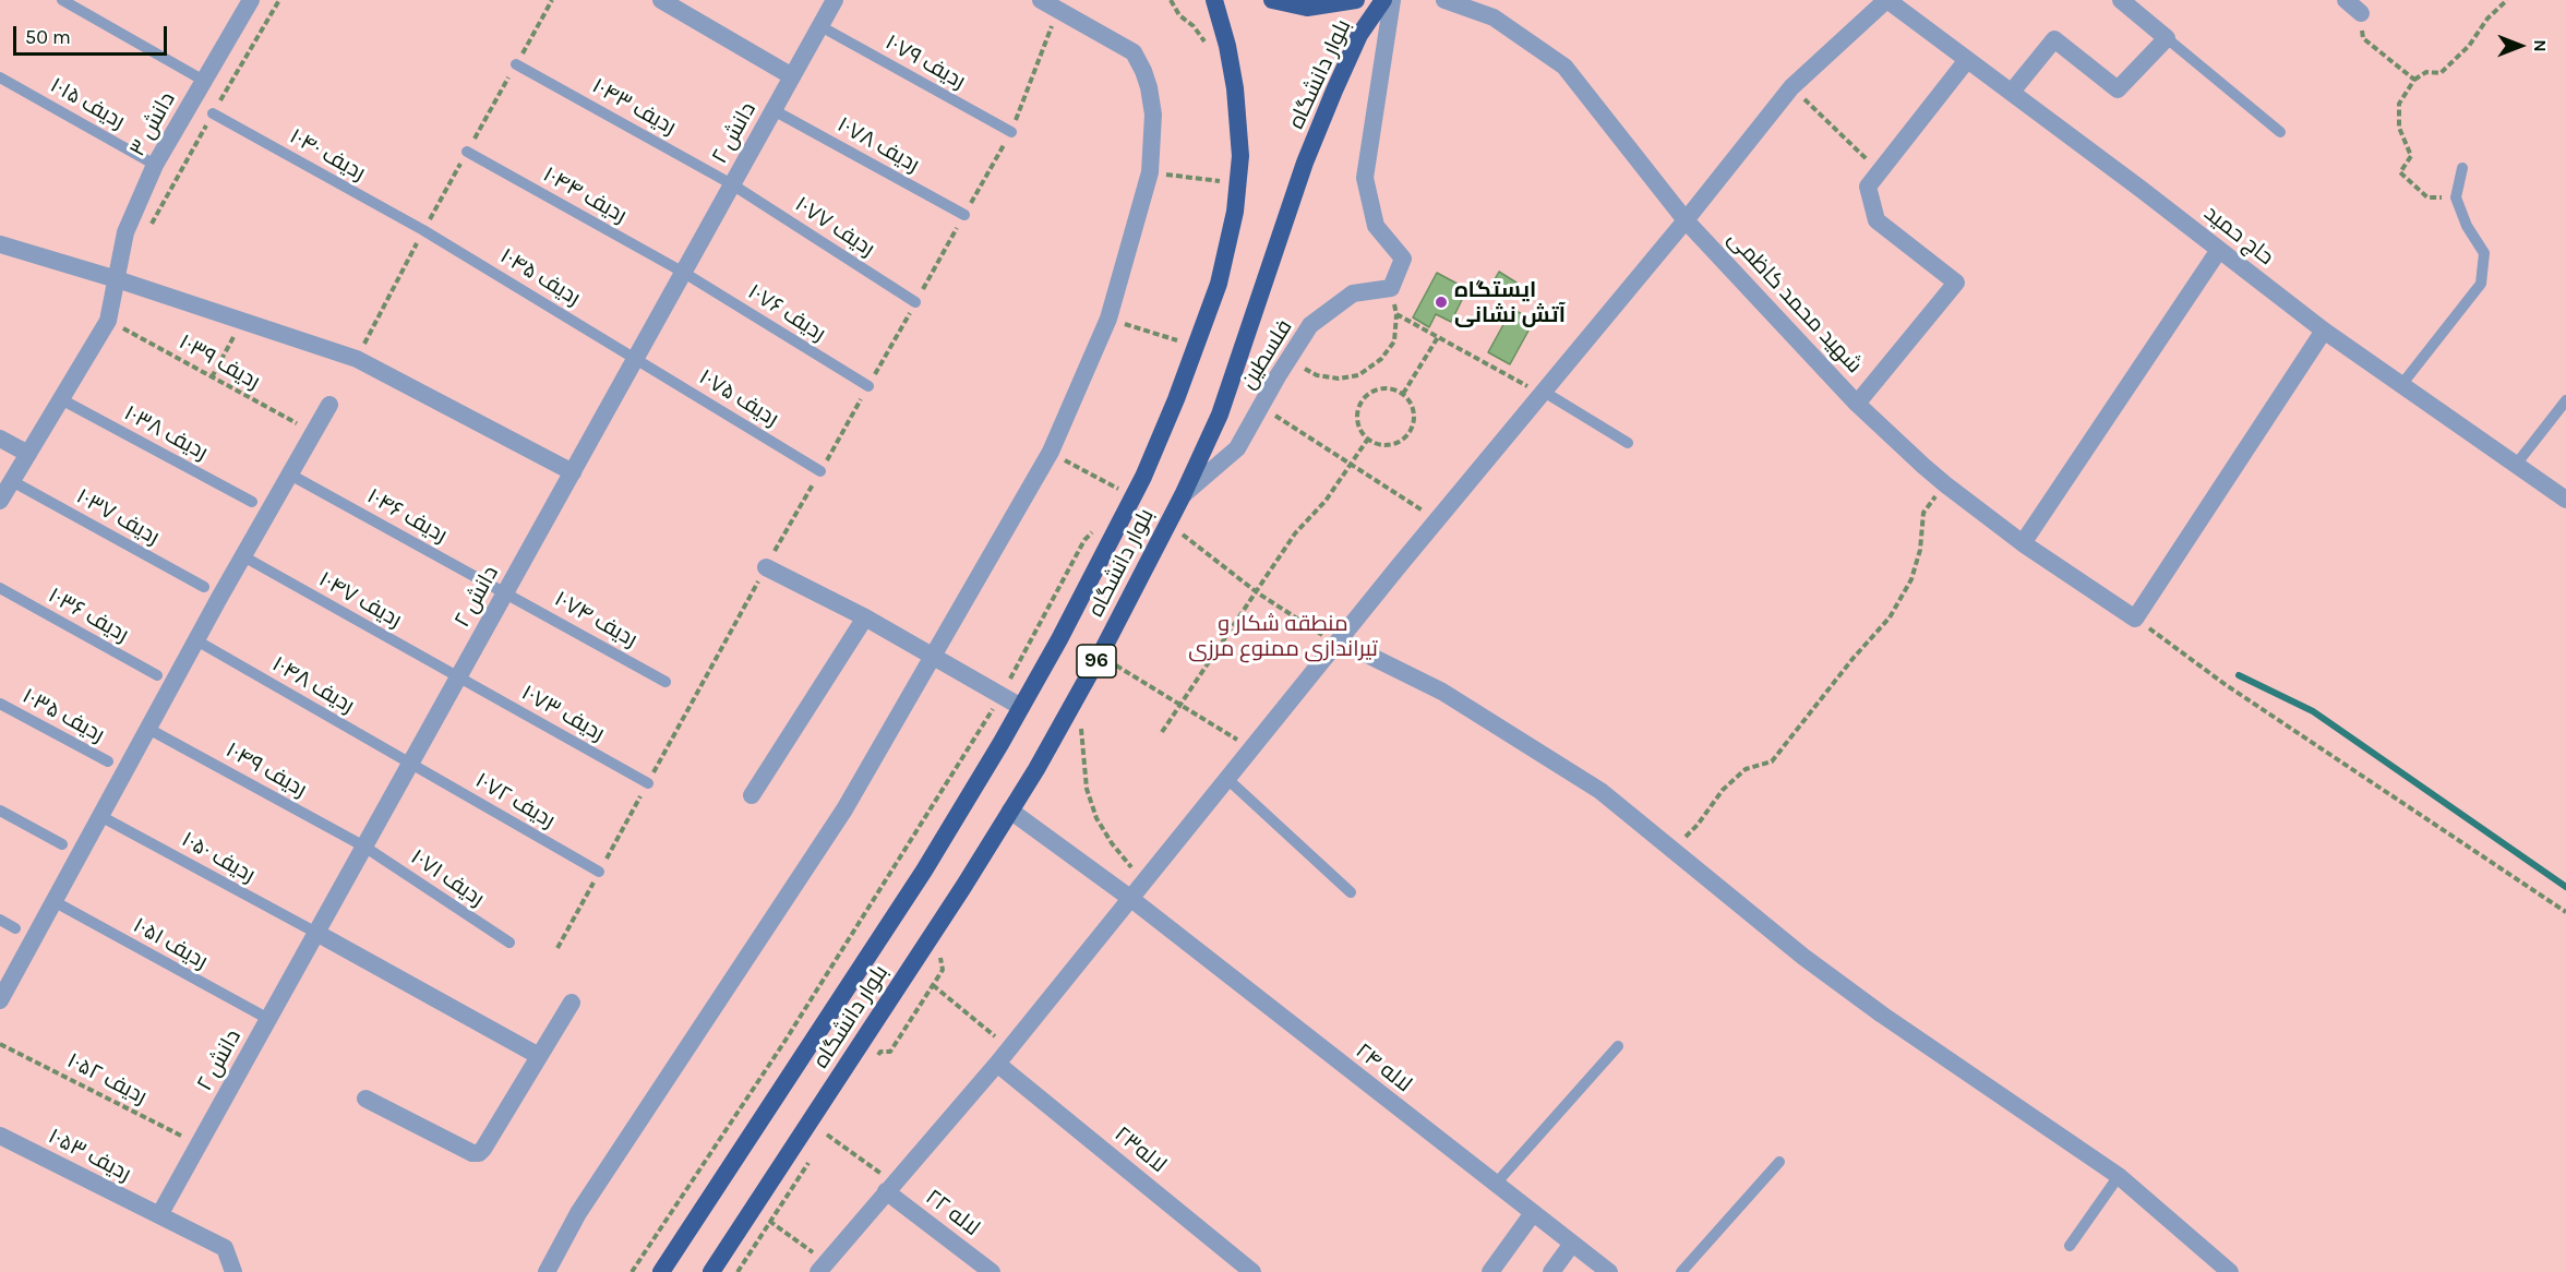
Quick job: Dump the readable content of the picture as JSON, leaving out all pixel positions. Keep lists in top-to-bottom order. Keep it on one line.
{"streets":{"main road":["بلوار دانشگاه","96"],"street":["دانش ۳","دانش ۲","حاج حمید","شهید محمد کاظمی","فلسطین","لاله ۲۴","لاله۲۳","ردیف ۱۰۵۳","لاله ۲۲"],"lane":["ردیف ۱۰۷۹","ردیف ۱۰۱۵","ردیف ۱۰۴۳","ردیف ۱۰۷۸","ردیف ۱۰۴۰","ردیف ۱۰۴۴","ردیف ۱۰۷۷","ردیف ۱۰۴۵","ردیف ۱۰۷۶","ردیف ۱۰۷۵","ردیف ۱۰۳۸","ردیف ۱۰۴۶","ردیف ۱۰۳۷","ردیف ۱۰۴۷","ردیف ۱۰۳۶","ردیف ۱۰۷۴","ردیف ۱۰۴۸","ردیف ۱۰۷۳","ردیف ۱۰۳۵","ردیف ۱۰۴۹","ردیف ۱۰۷۲","ردیف ۱۰۵۰","ردیف ۱۰۷۱","ردیف ۱۰۵۱"],"path":["ردیف ۱۰۳۹","ردیف ۱۰۵۲"]},"crossings":[["ردیف ۱۰۷۹","دانش ۲"],["بلوار دانشگاه","فلسطین"],["بلوار دانشگاه","لاله ۲۴"],["ردیف ۱۰۱۵","دانش ۳"],["ردیف ۱۰۴۳","دانش ۲"],["ردیف ۱۰۴۳","ردیف ۱۰۷۷"],["دانش ۳","ردیف ۱۰۳۹"],["دانش ۳","ردیف ۱۰۳۸"],["دانش ۳","ردیف ۱۰۳۷"],["دانش ۲","ردیف ۱۰۷۸"],["دانش ۲","ردیف ۱۰۴۴"],["دانش ۲","ردیف ۱۰۷۷"],["دانش ۲","ردیف ۱۰۴۵"],["دانش ۲","ردیف ۱۰۷۶"],["دانش ۲","ردیف ۱۰۷۵"],["دانش ۲","ردیف ۱۰۴۶"],["دانش ۲","ردیف ۱۰۴۷"],["دانش ۲","ردیف ۱۰۷۴"],["دانش ۲","ردیف ۱۰۴۸"],["دانش ۲","ردیف ۱۰۷۳"],["دانش ۲","ردیف ۱۰۴۹"],["دانش ۲","ردیف ۱۰۷۲"],["دانش ۲","ردیف ۱۰۵۰"],["دانش ۲","ردیف ۱۰۷۱"],["دانش ۲","ردیف ۱۰۵۱"],["دانش ۲","ردیف ۱۰۵۲"],["دانش ۲","ردیف ۱۰۵۳"],["ردیف ۱۰۴۰","ردیف ۱۰۴۵"],["ردیف ۱۰۴۴","ردیف ۱۰۷۶"],["ردیف ۱۰۴۵","ردیف ۱۰۷۵"],["ردیف ۱۰۴۶","ردیف ۱۰۷۴"],["ردیف ۱۰۴۷","ردیف ۱۰۷۳"],["ردیف ۱۰۴۸","ردیف ۱۰۷۲"],["ردیف ۱۰۴۹","ردیف ۱۰۷۱"]],"parks":["منطقه شکار و تیراندازی ممنوع مرزی"],"places":["ایستگاه آتش نشانی"],"scale_bar":"50 m","north":"right"}
